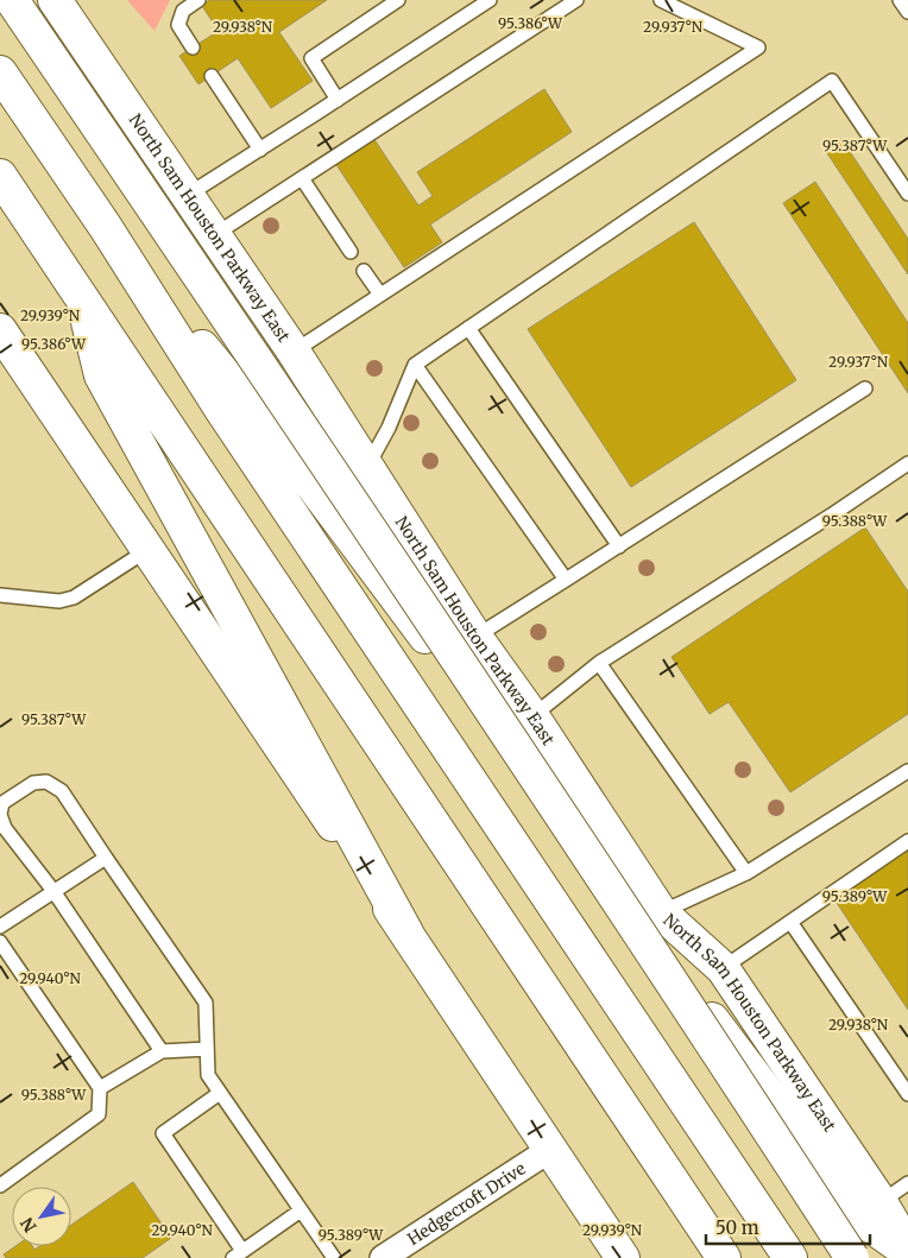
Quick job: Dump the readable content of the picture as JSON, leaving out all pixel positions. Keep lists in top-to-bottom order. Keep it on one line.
{"streets":{"main road":["North Sam Houston Parkway East"],"street":["Hedgecroft Drive"]},"scale_bar":"50 m","north":"bottom left","coordinates":["95.386°W","29.938°N","29.937°N","95.387°W","29.939°N","95.388°W","95.389°W","29.940°N"]}
